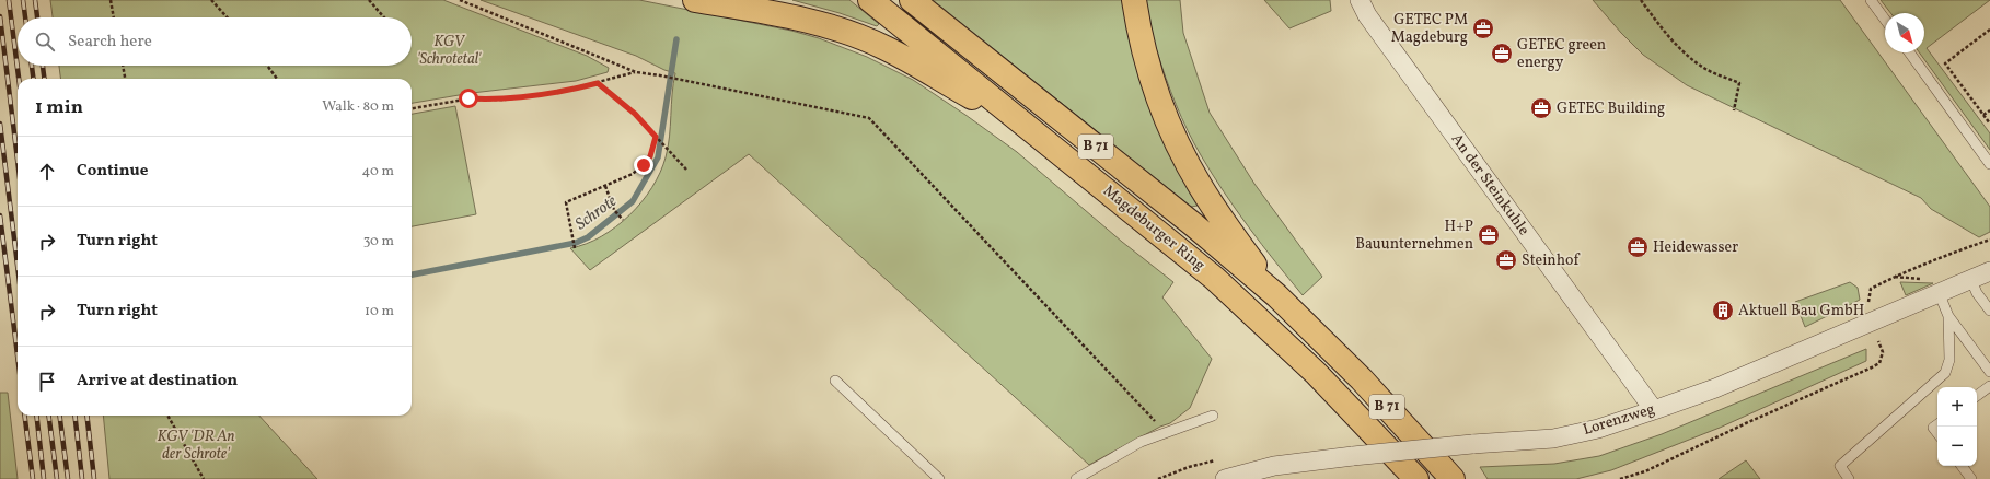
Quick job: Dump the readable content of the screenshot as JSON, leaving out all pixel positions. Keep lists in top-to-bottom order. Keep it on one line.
{"streets":{"highway":["B 71","Magdeburger Ring"],"street":["An der Steinkuhle","Lorenzweg"]},"crossings":[["An der Steinkuhle","Lorenzweg"]],"water":["Schrote"],"parks":["KGV 'Schrotetal'","KGV 'DR An der Schrote'"],"places":{"office":["GETEC PM Magdeburg","GETEC green energy","GETEC Building","H+P Bauunternehmen","Heidewasser","Steinhof"],"building":["Aktuell Bau GmbH"]},"north":"bottom right","page":{"search":"Search here","heading":["1 min","Walk · 80 m"],"list":[["Continue","40 m"],["Turn right","30 m"],["Turn right","10 m"],"Arrive at destination"],"map_buttons":["+","−"]}}
